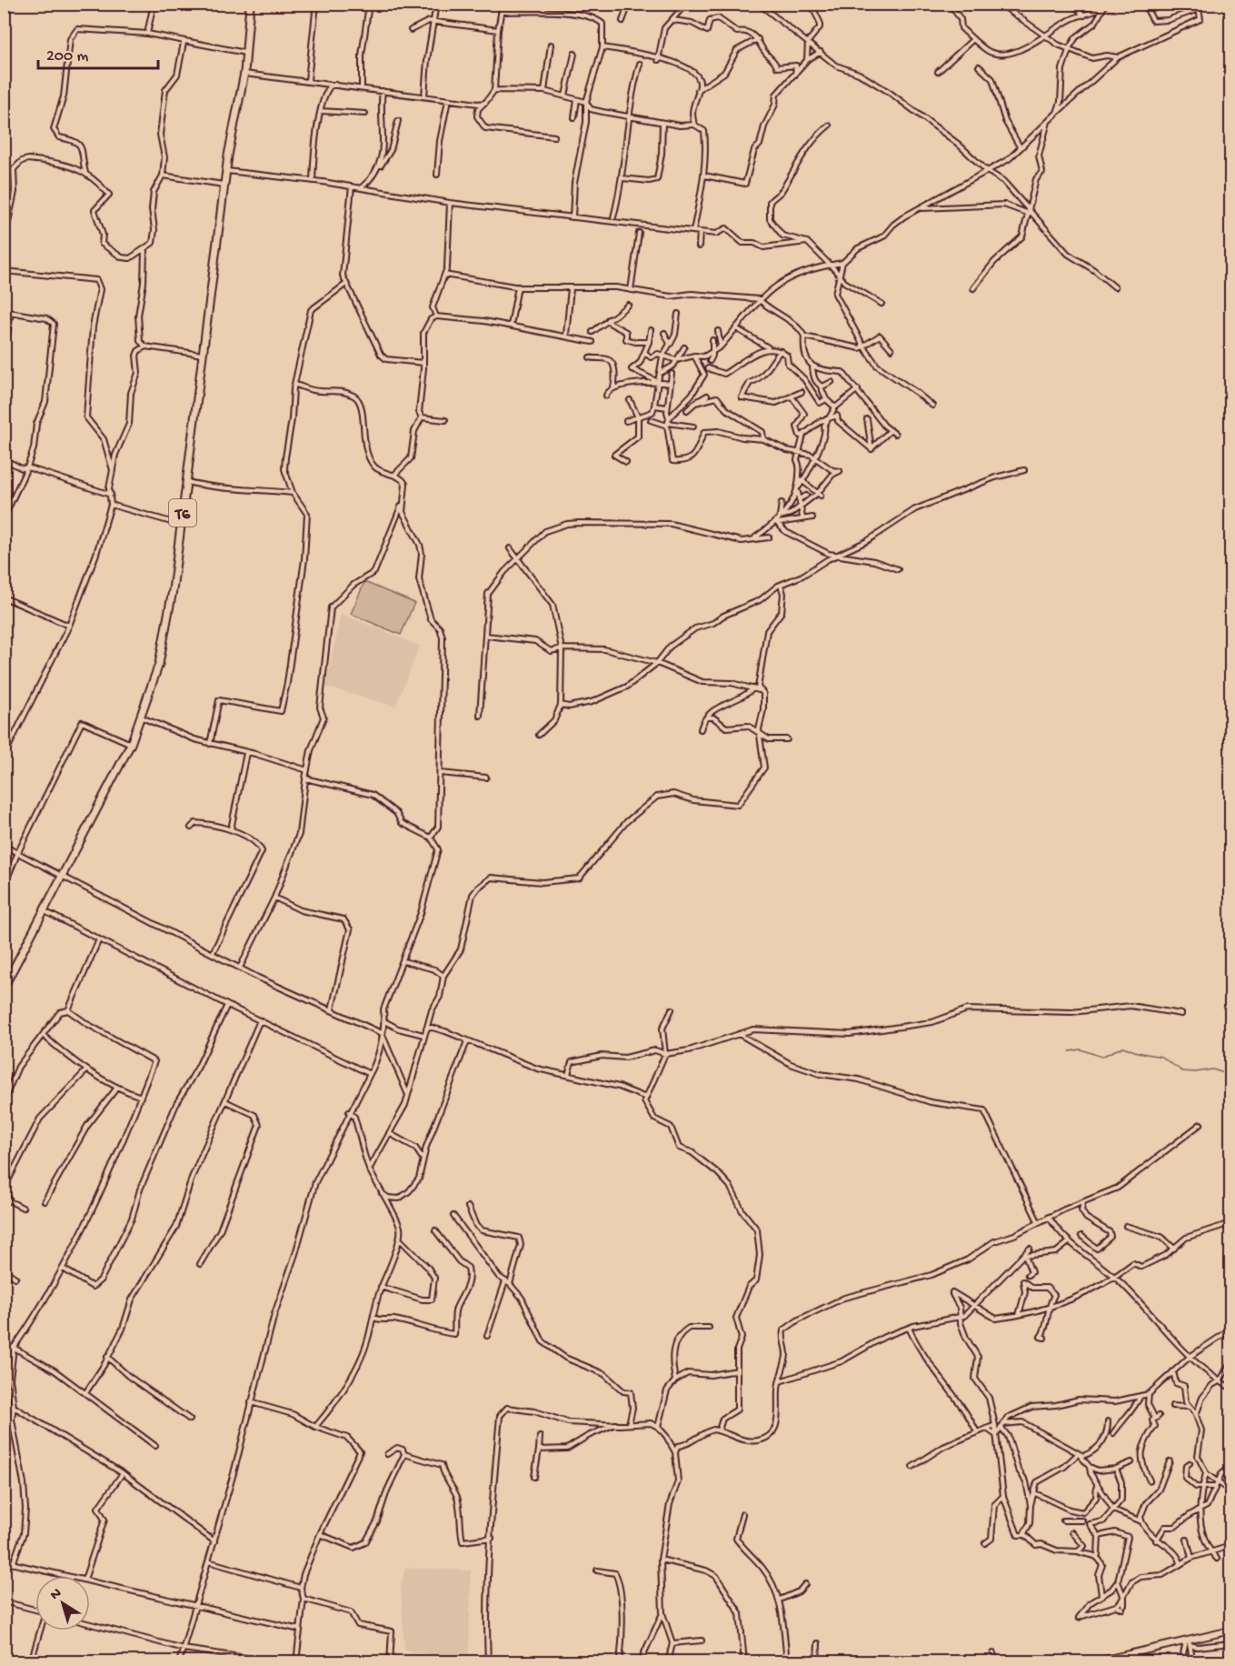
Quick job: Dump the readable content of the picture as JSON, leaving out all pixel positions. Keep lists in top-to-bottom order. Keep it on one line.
{"streets":{"highway":["T6"]},"scale_bar":"200 m","north":"top left"}
